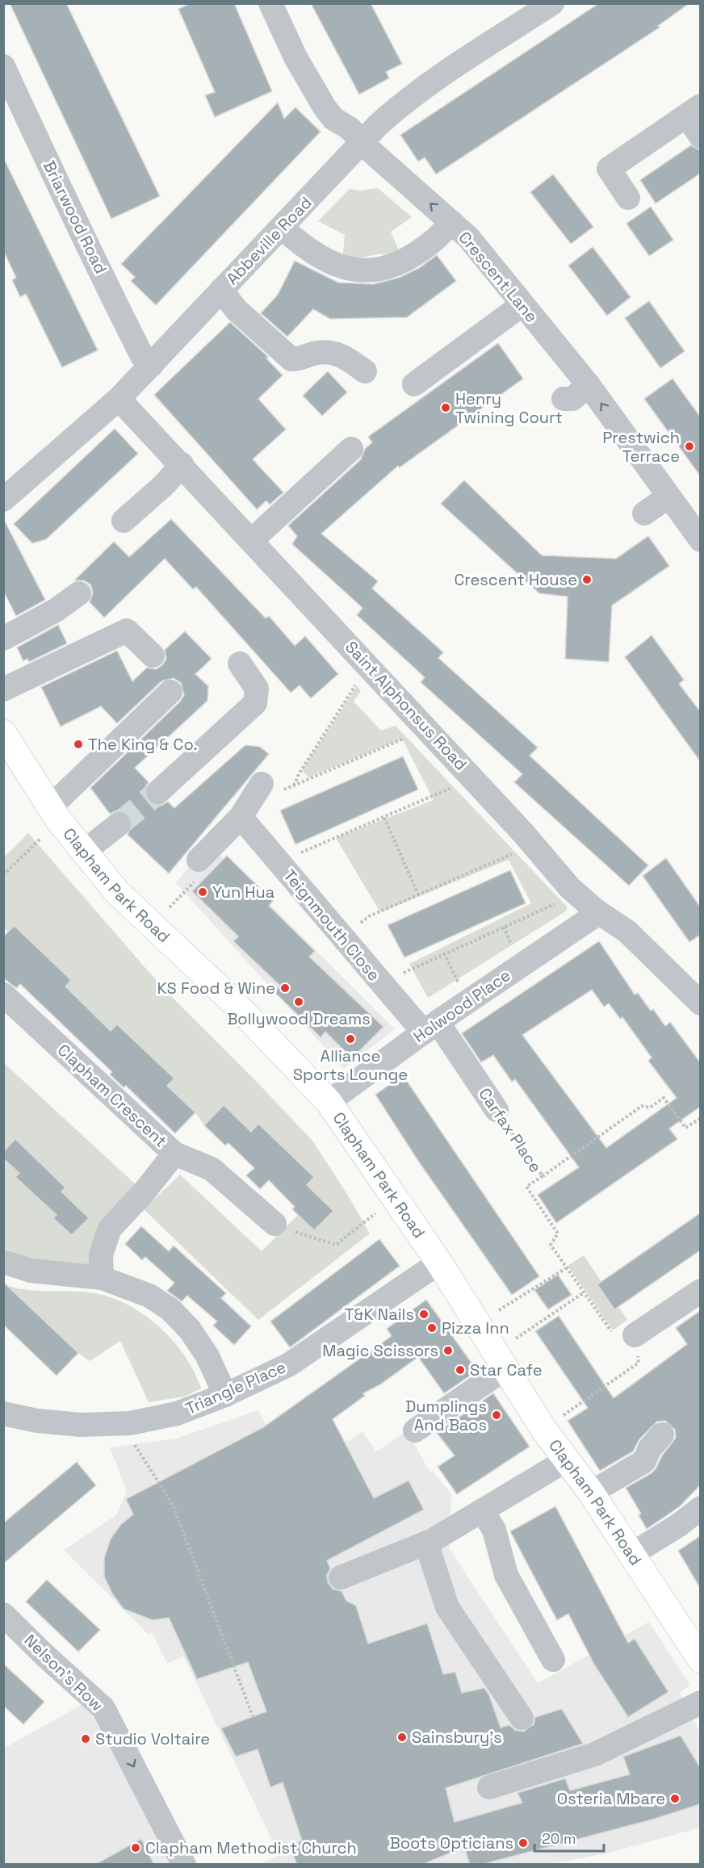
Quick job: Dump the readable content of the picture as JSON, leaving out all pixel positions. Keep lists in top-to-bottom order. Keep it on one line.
{"streets":{"main road":["Clapham Park Road"],"street":["Briarwood Road","Abbeville Road","Crescent Lane","Saint Alphonsus Road","Teignmouth Close","Holwood Place","Clapham Crescent","Carfax Place","Triangle Place","Nelson's Row"]},"crossings":[["Briarwood Road","Abbeville Road"],["Abbeville Road","Crescent Lane"],["Abbeville Road","Saint Alphonsus Road"],["Saint Alphonsus Road","Holwood Place"],["Clapham Park Road","Holwood Place"],["Clapham Park Road","Triangle Place"],["Teignmouth Close","Holwood Place"],["Teignmouth Close","Carfax Place"],["Holwood Place","Carfax Place"]],"one_way":["Crescent Lane","Nelson's Row"],"places":["Henry Twining Court","Prestwich Terrace","Crescent House","The King & Co.","Yun Hua","KS Food & Wine","Bollywood Dreams","Alliance Sports Lounge","T&K Nails","Pizza Inn","Magic Scissors","Star Cafe","Dumplings And Baos","Sainsbury's","Studio Voltaire","Osteria Mbare","Boots Opticians","Clapham Methodist Church"],"scale_bar":"20 m"}
